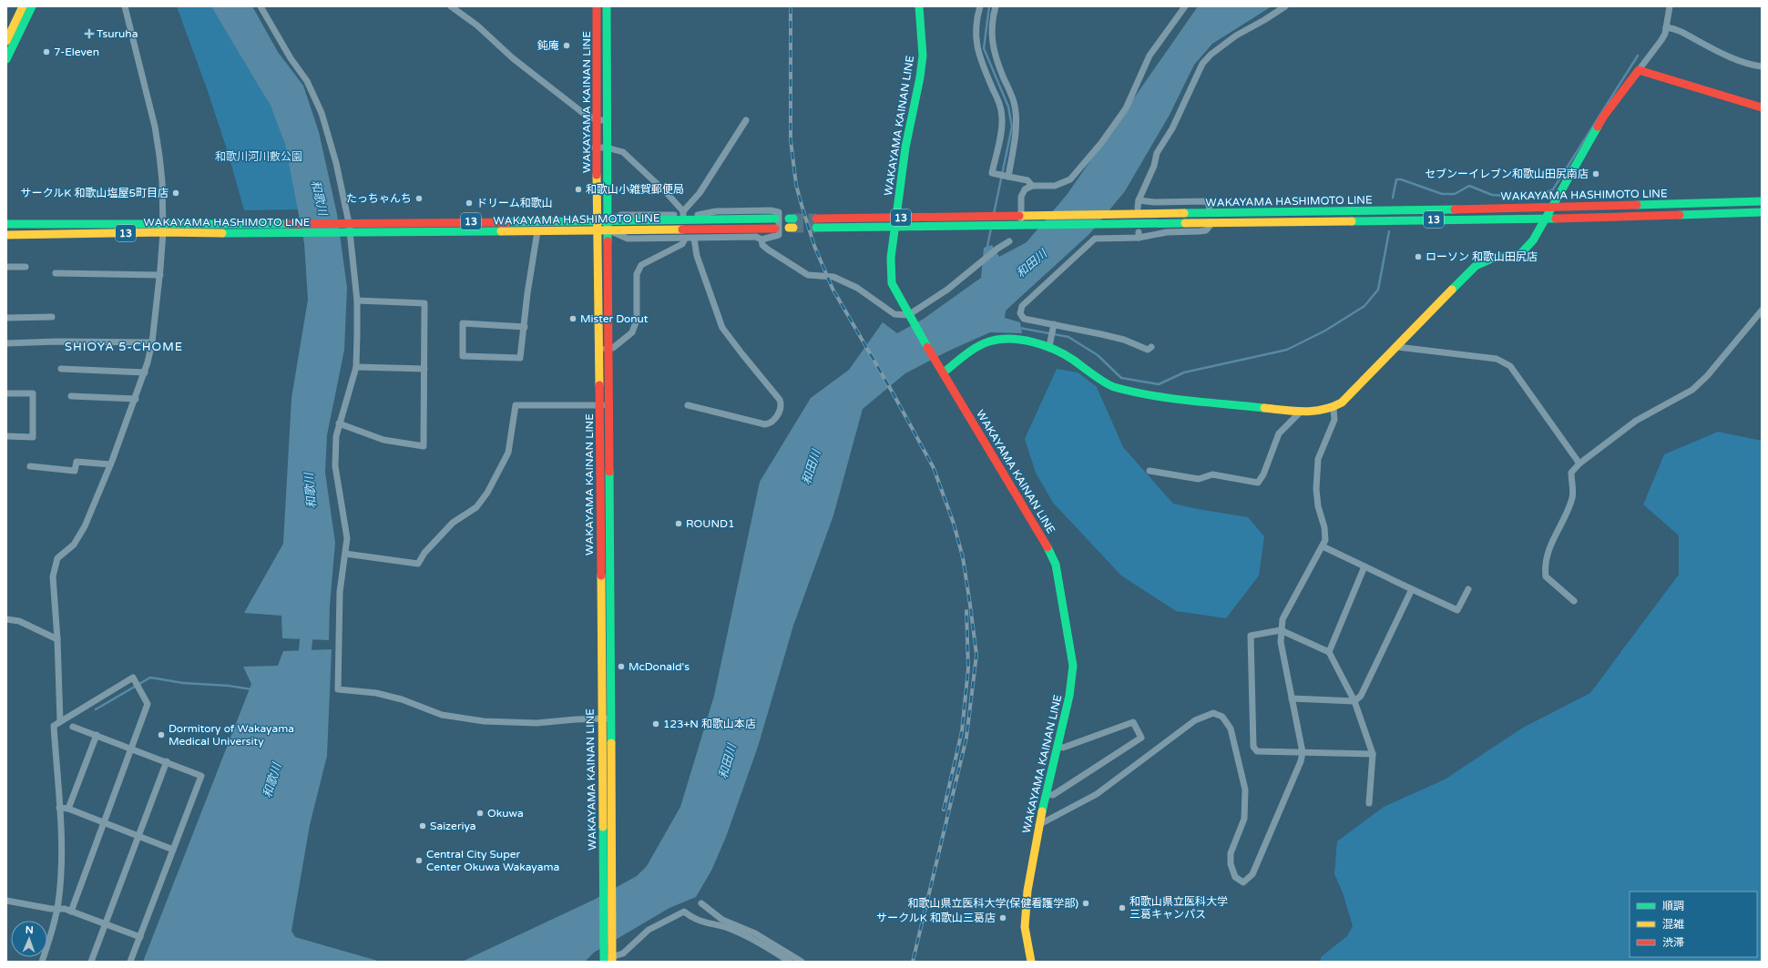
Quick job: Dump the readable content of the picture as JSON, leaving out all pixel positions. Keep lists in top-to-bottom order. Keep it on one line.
{"streets":{"main road":["WAKAYAMA KAINAN LINE","WAKAYAMA HASHIMOTO LINE","13"]},"crossings":[["WAKAYAMA KAINAN LINE","WAKAYAMA HASHIMOTO LINE"]],"districts":["SHIOYA 5-CHOME"],"water":["和歌川","和田川"],"parks":["和歌川河川敷公園"],"places":{"health":["Tsuruha"],"other":["鈍庵","7-Eleven","セブンーイレブン和歌山田尻南店","和歌山小雑賀郵便局","サークルK 和歌山塩屋5町目店","たっちゃんち","ドリーム和歌山","ローソン 和歌山田尻店","Mister Donut","ROUND1","McDonald's","123+N 和歌山本店","Dormitory of Wakayama Medical University","Okuwa","Saizeriya","Central City Super Center Okuwa Wakayama","和歌山県立医科大学(保健看護学部)","和歌山県立医科大学 三葛キャンパス","サークルK 和歌山三葛店"]},"legend":["順調","混雑","渋滞"],"north":"top"}
